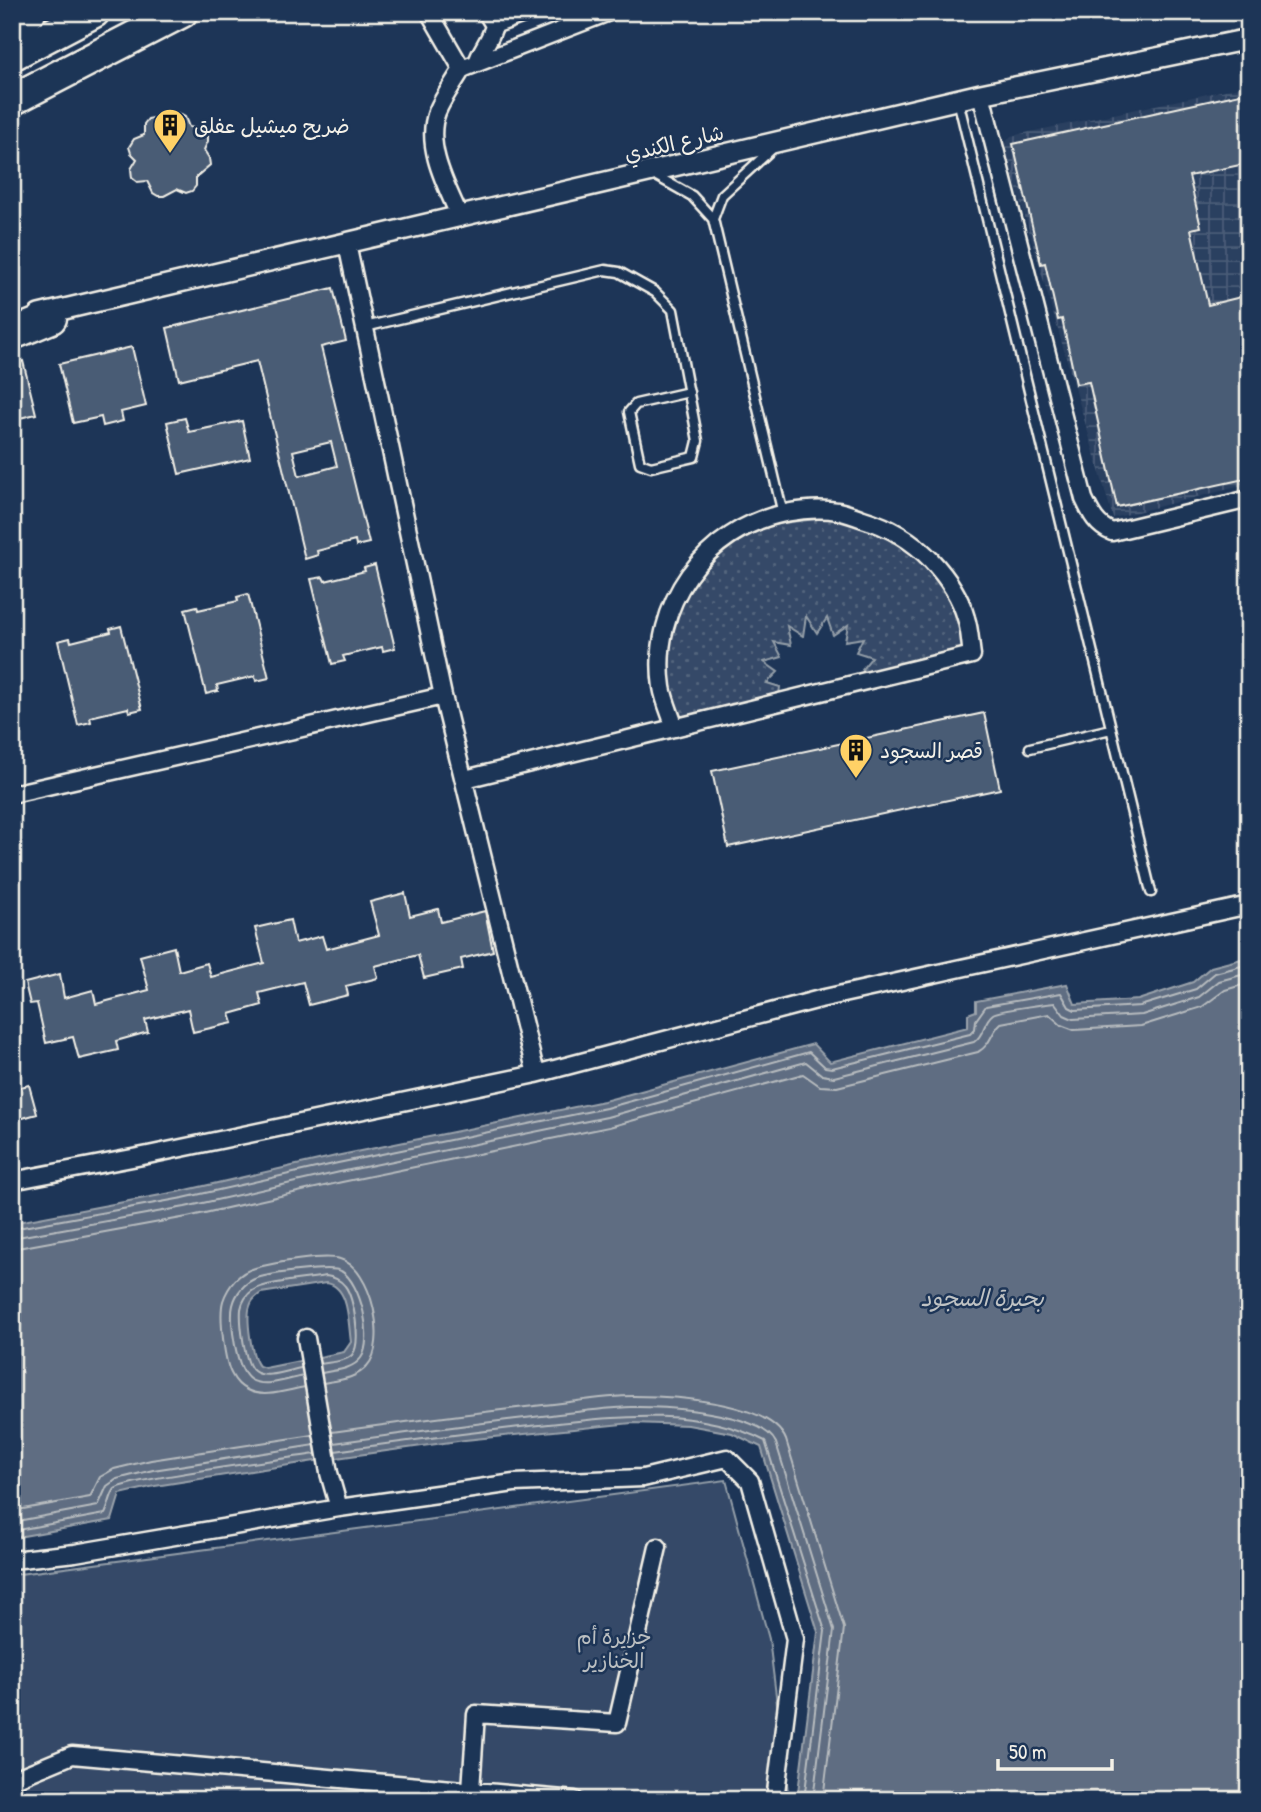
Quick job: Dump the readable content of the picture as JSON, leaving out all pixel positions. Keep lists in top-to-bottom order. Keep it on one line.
{"streets":{"street":["شارع الكندي"]},"water":["بحيرة السجود"],"parks":["جزيرة أم الخنازير"],"places":{"building":["ضريح ميشيل عفلق","قصر السجود"]},"scale_bar":"50 m"}
